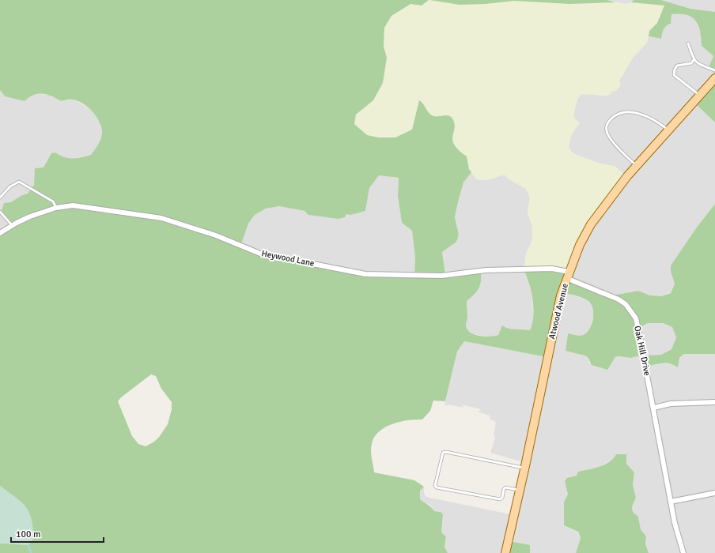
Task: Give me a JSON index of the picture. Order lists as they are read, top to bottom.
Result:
{
  "streets": {
    "main road": ["Atwood Avenue"],
    "street": ["Heywood Lane", "Oak Hill Drive"]
  },
  "crossings": [
    ["Heywood Lane", "Atwood Avenue"],
    ["Heywood Lane", "Oak Hill Drive"],
    ["Atwood Avenue", "Oak Hill Drive"]
  ],
  "scale_bar": "100 m"
}
